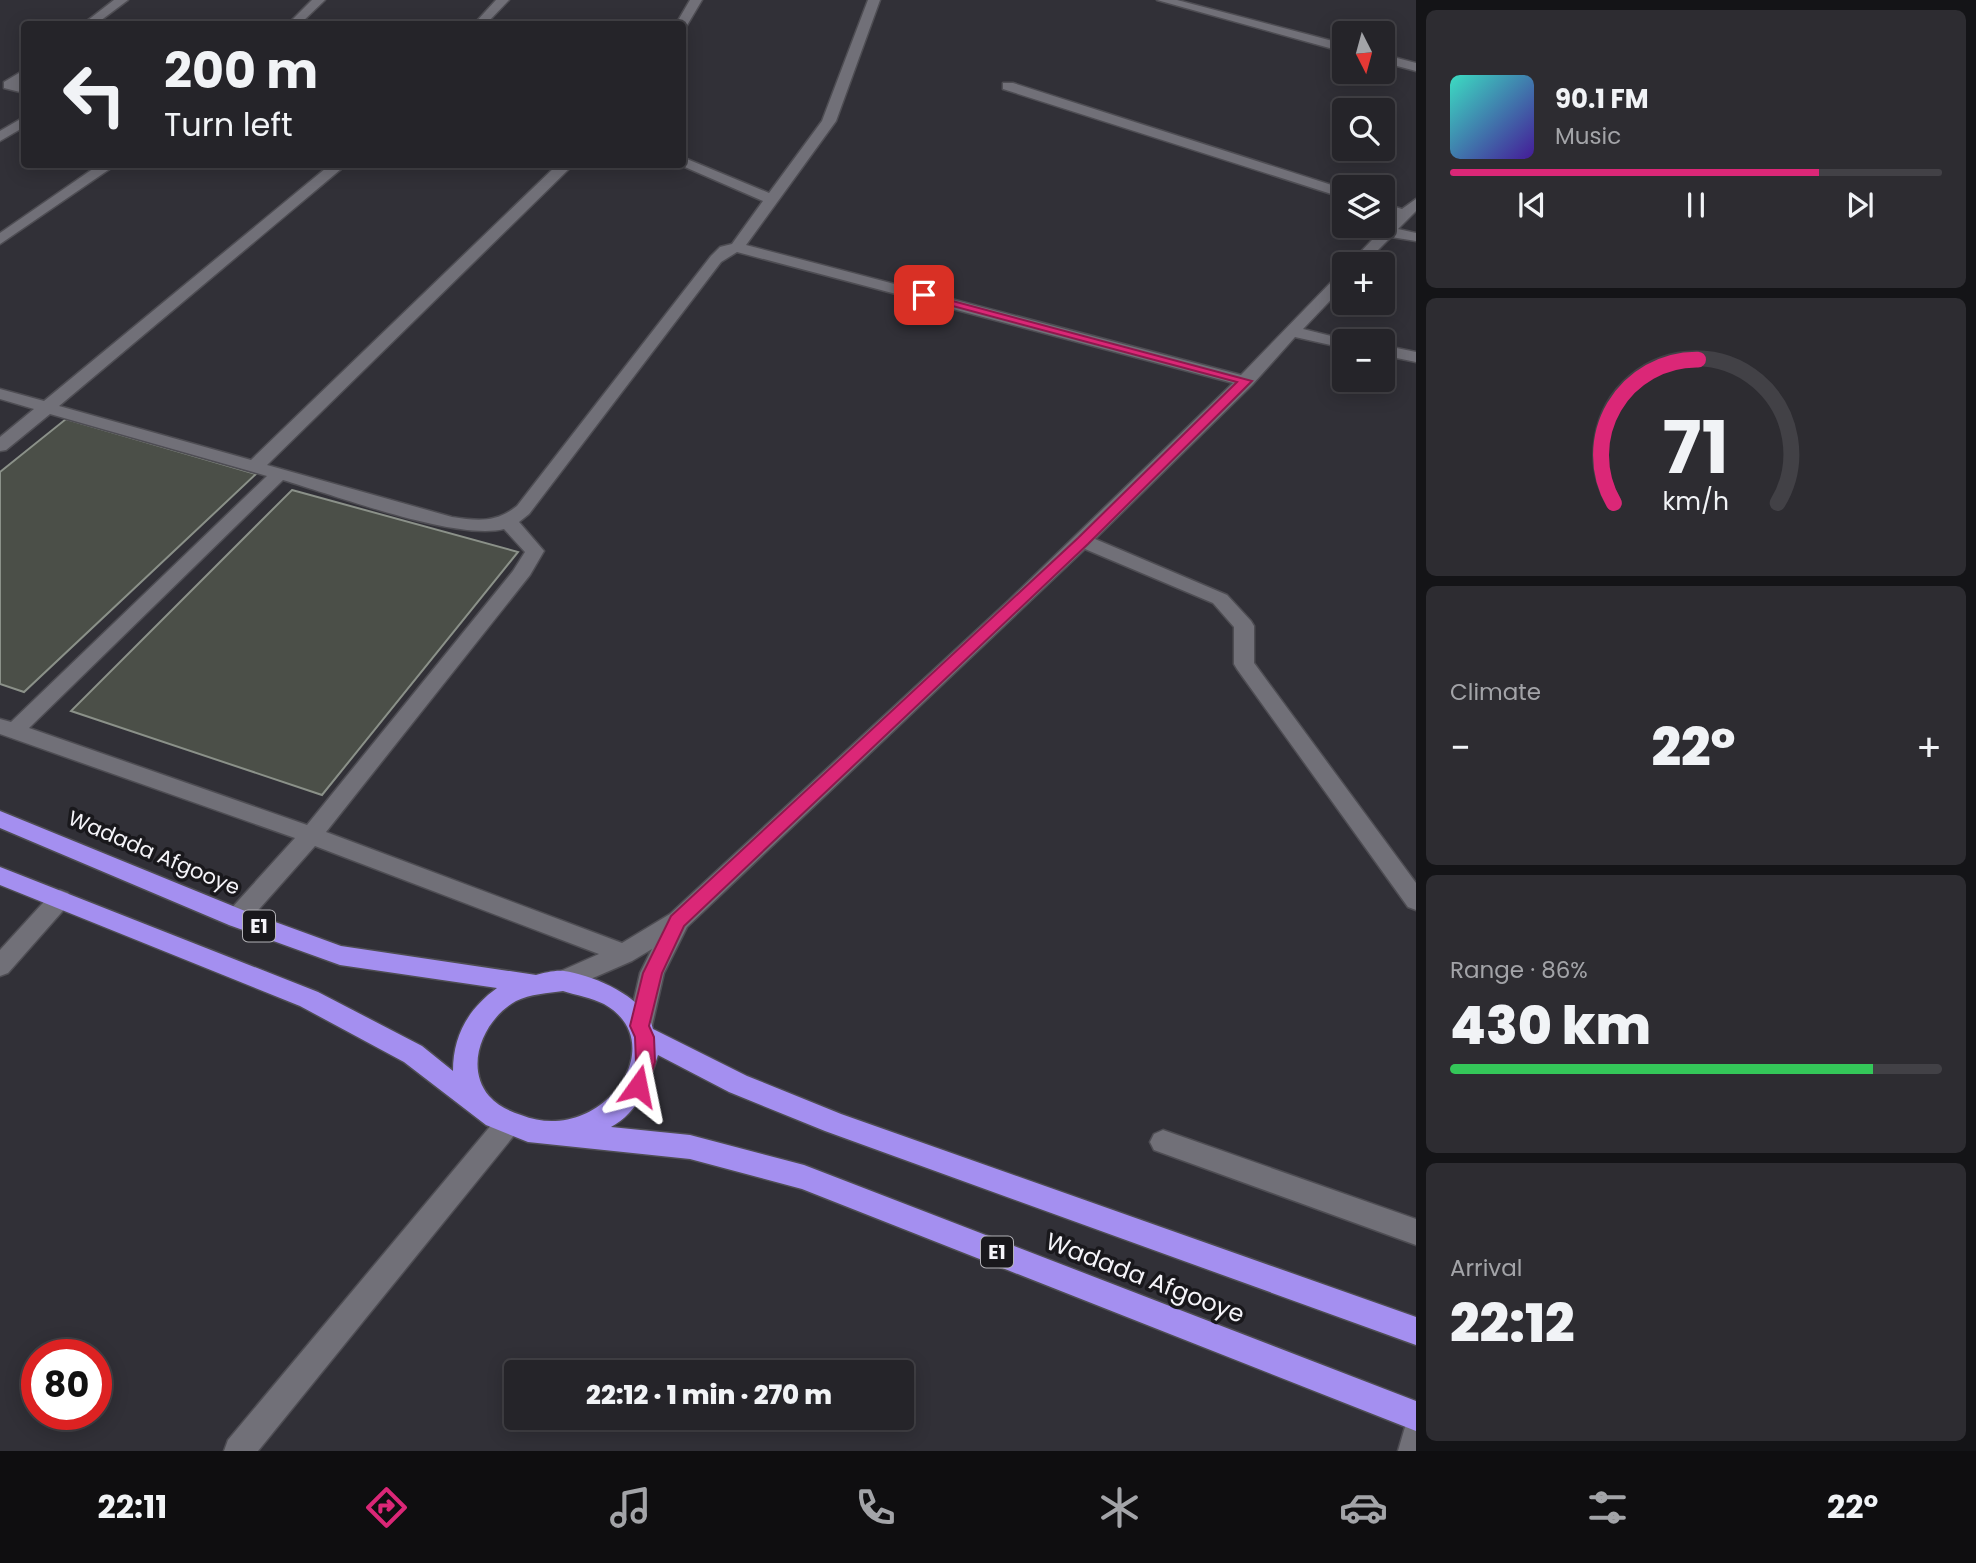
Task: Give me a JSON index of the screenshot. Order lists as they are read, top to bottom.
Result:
{
  "streets": {
    "highway": ["Wadada Afgooye", "E1"]
  },
  "crossings": [
    ["Wadada Afgooye", "E1"]
  ],
  "north": "bottom",
  "page": {
    "map_buttons": ["+", "−"],
    "turn": ["200 m", "Turn left"],
    "song": ["90.1 FM", "Music"],
    "tile": [
      "Climate",
      ["Range · 86%", "430 km"],
      ["Arrival", "22:12"]
    ],
    "heat": ["−", "22°", "+"],
    "limit": "80",
    "trip": "22:12 · 1 min · 270 m",
    "tabs": ["22:11", "22°"],
    "gauge": ["71", "km/h"]
  }
}
